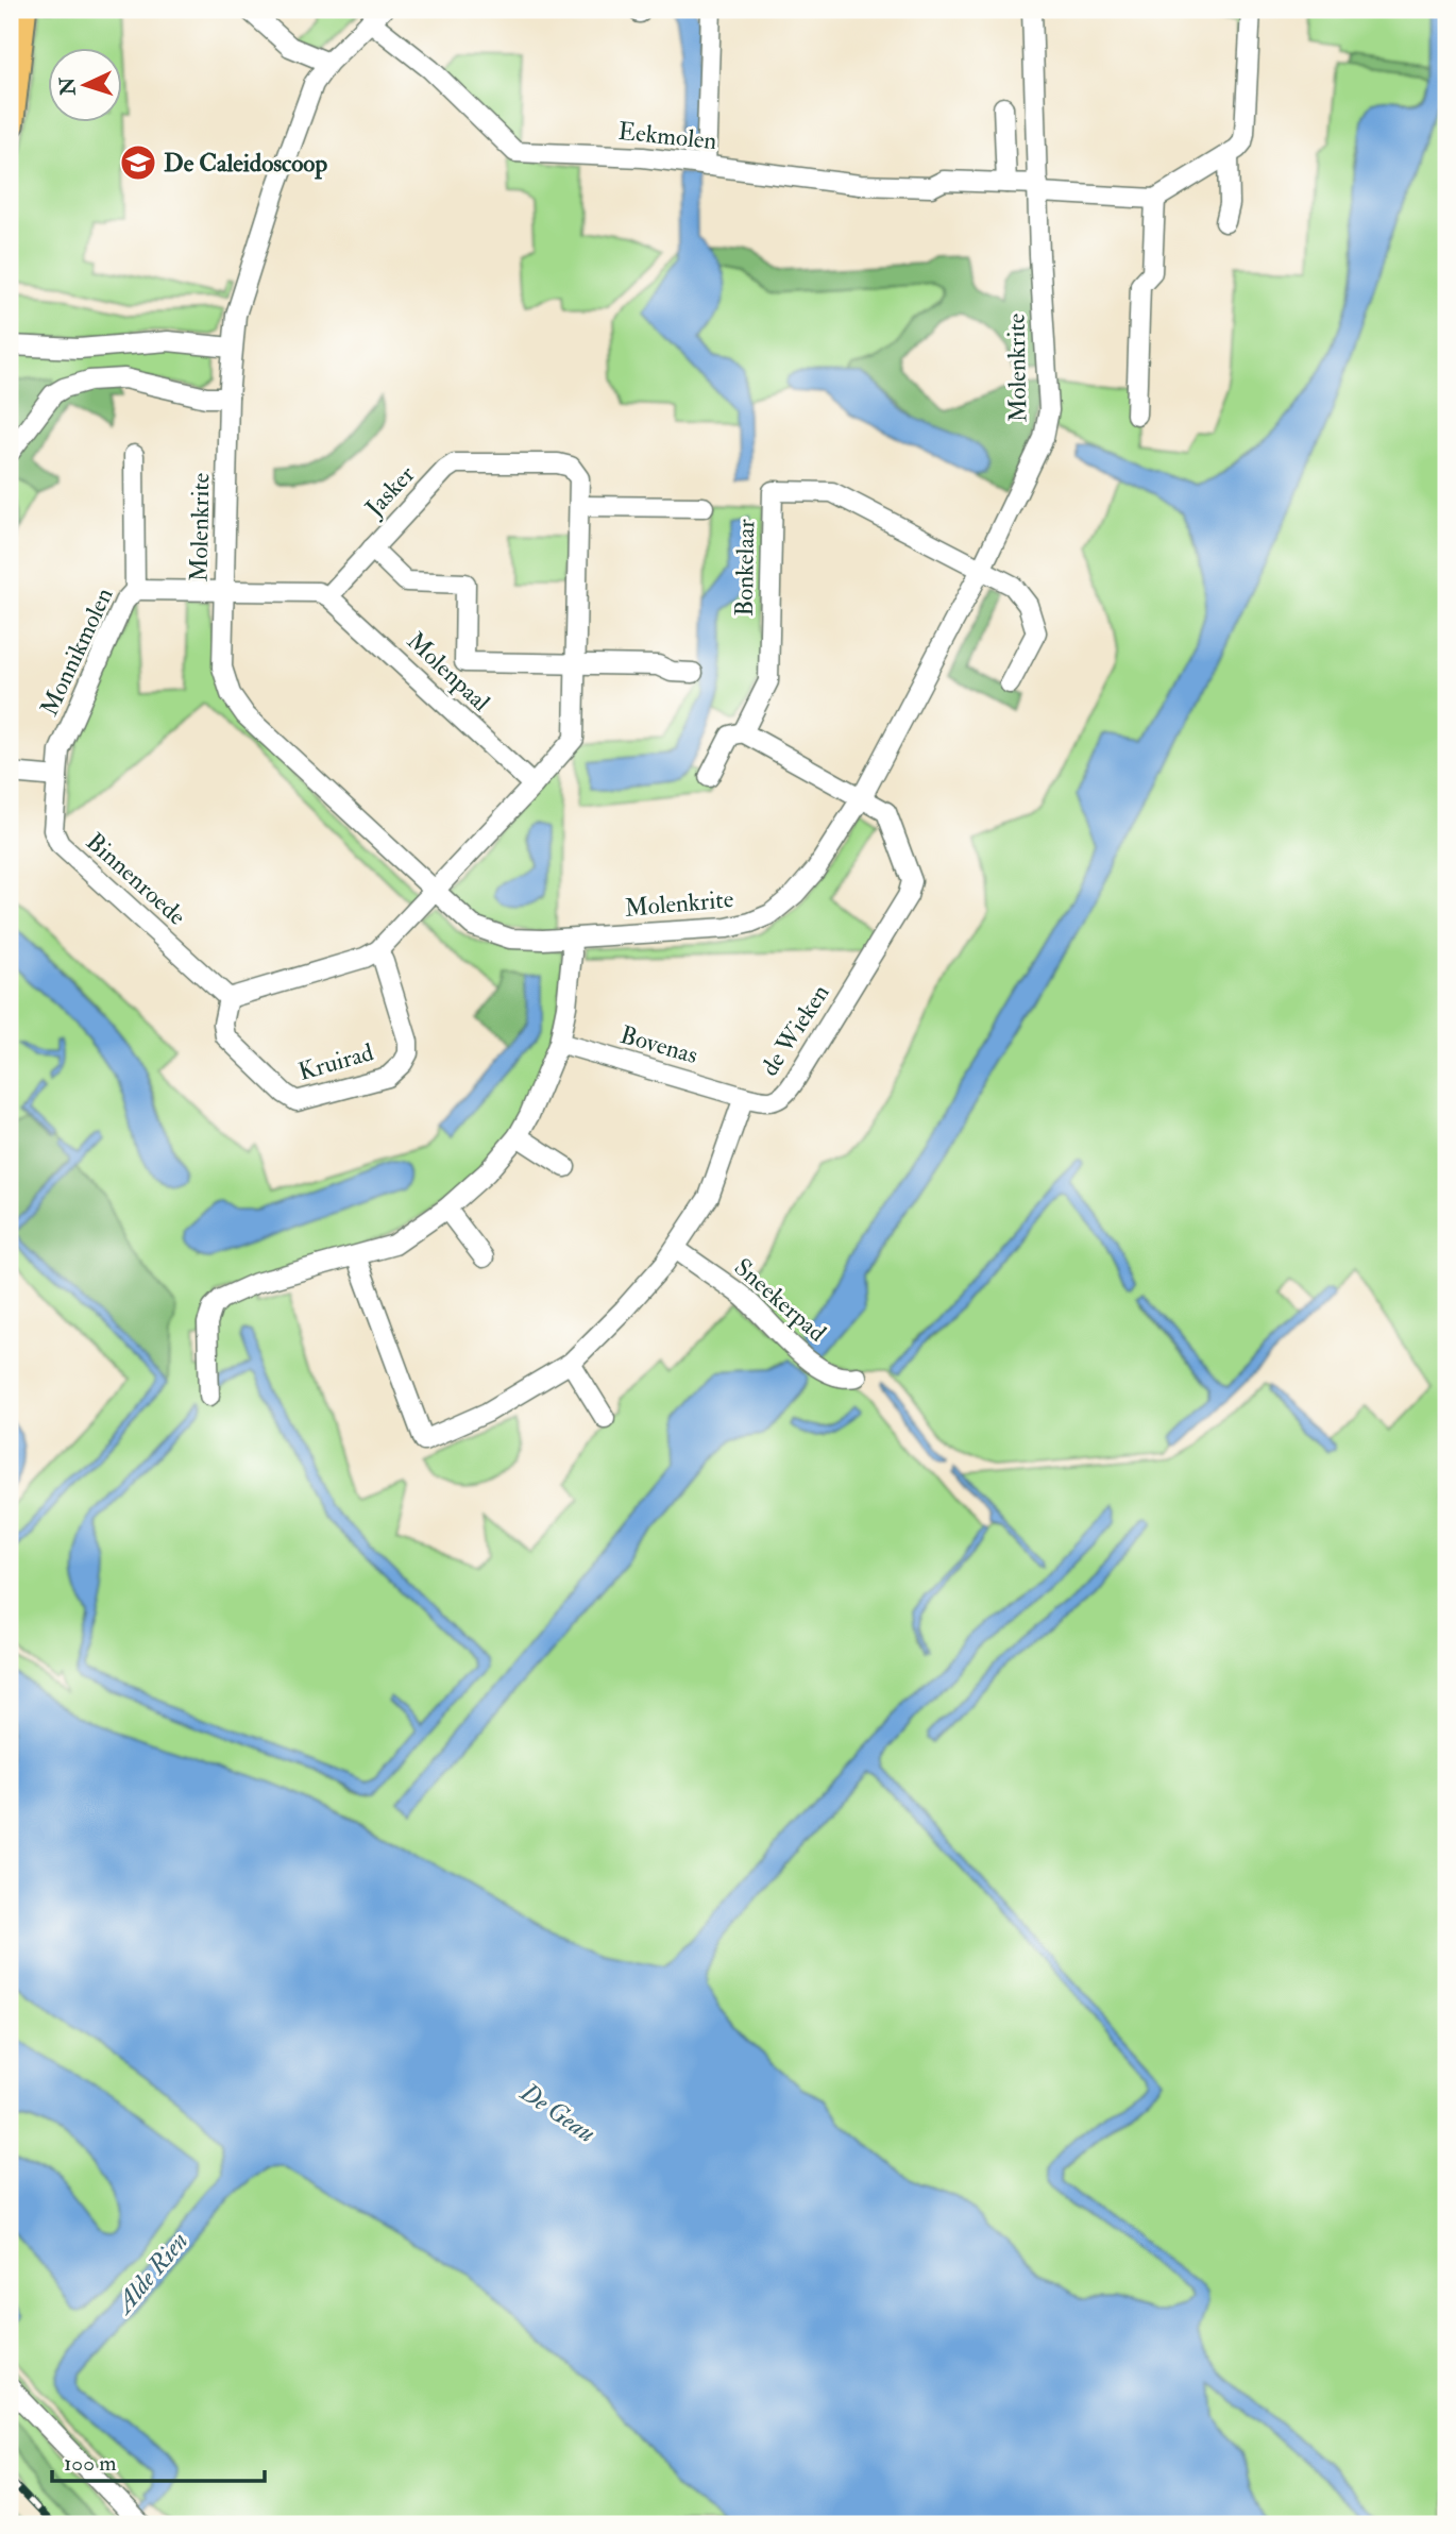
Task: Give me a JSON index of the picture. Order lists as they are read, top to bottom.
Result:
{
  "streets": {
    "street": [
      "Eekmolen",
      "Molenkrite",
      "Jasker",
      "Bonkelaar",
      "Monnikmolen",
      "Molenpaal",
      "Binnenroede",
      "de Wieken",
      "Bovenas",
      "Kruirad",
      "Sneekerpad"
    ]
  },
  "crossings": [
    ["Eekmolen", "Molenkrite"],
    ["Molenkrite", "Jasker"],
    ["Molenkrite", "Bonkelaar"],
    ["Molenkrite", "Monnikmolen"],
    ["Molenkrite", "de Wieken"],
    ["Jasker", "Molenpaal"],
    ["Monnikmolen", "Binnenroede"],
    ["Binnenroede", "Kruirad"],
    ["de Wieken", "Bovenas"],
    ["de Wieken", "Sneekerpad"]
  ],
  "water": ["De Geau", "Alde Rien"],
  "places": {
    "school or university": ["De Caleidoscoop"]
  },
  "scale_bar": "100 m",
  "north": "left"
}
